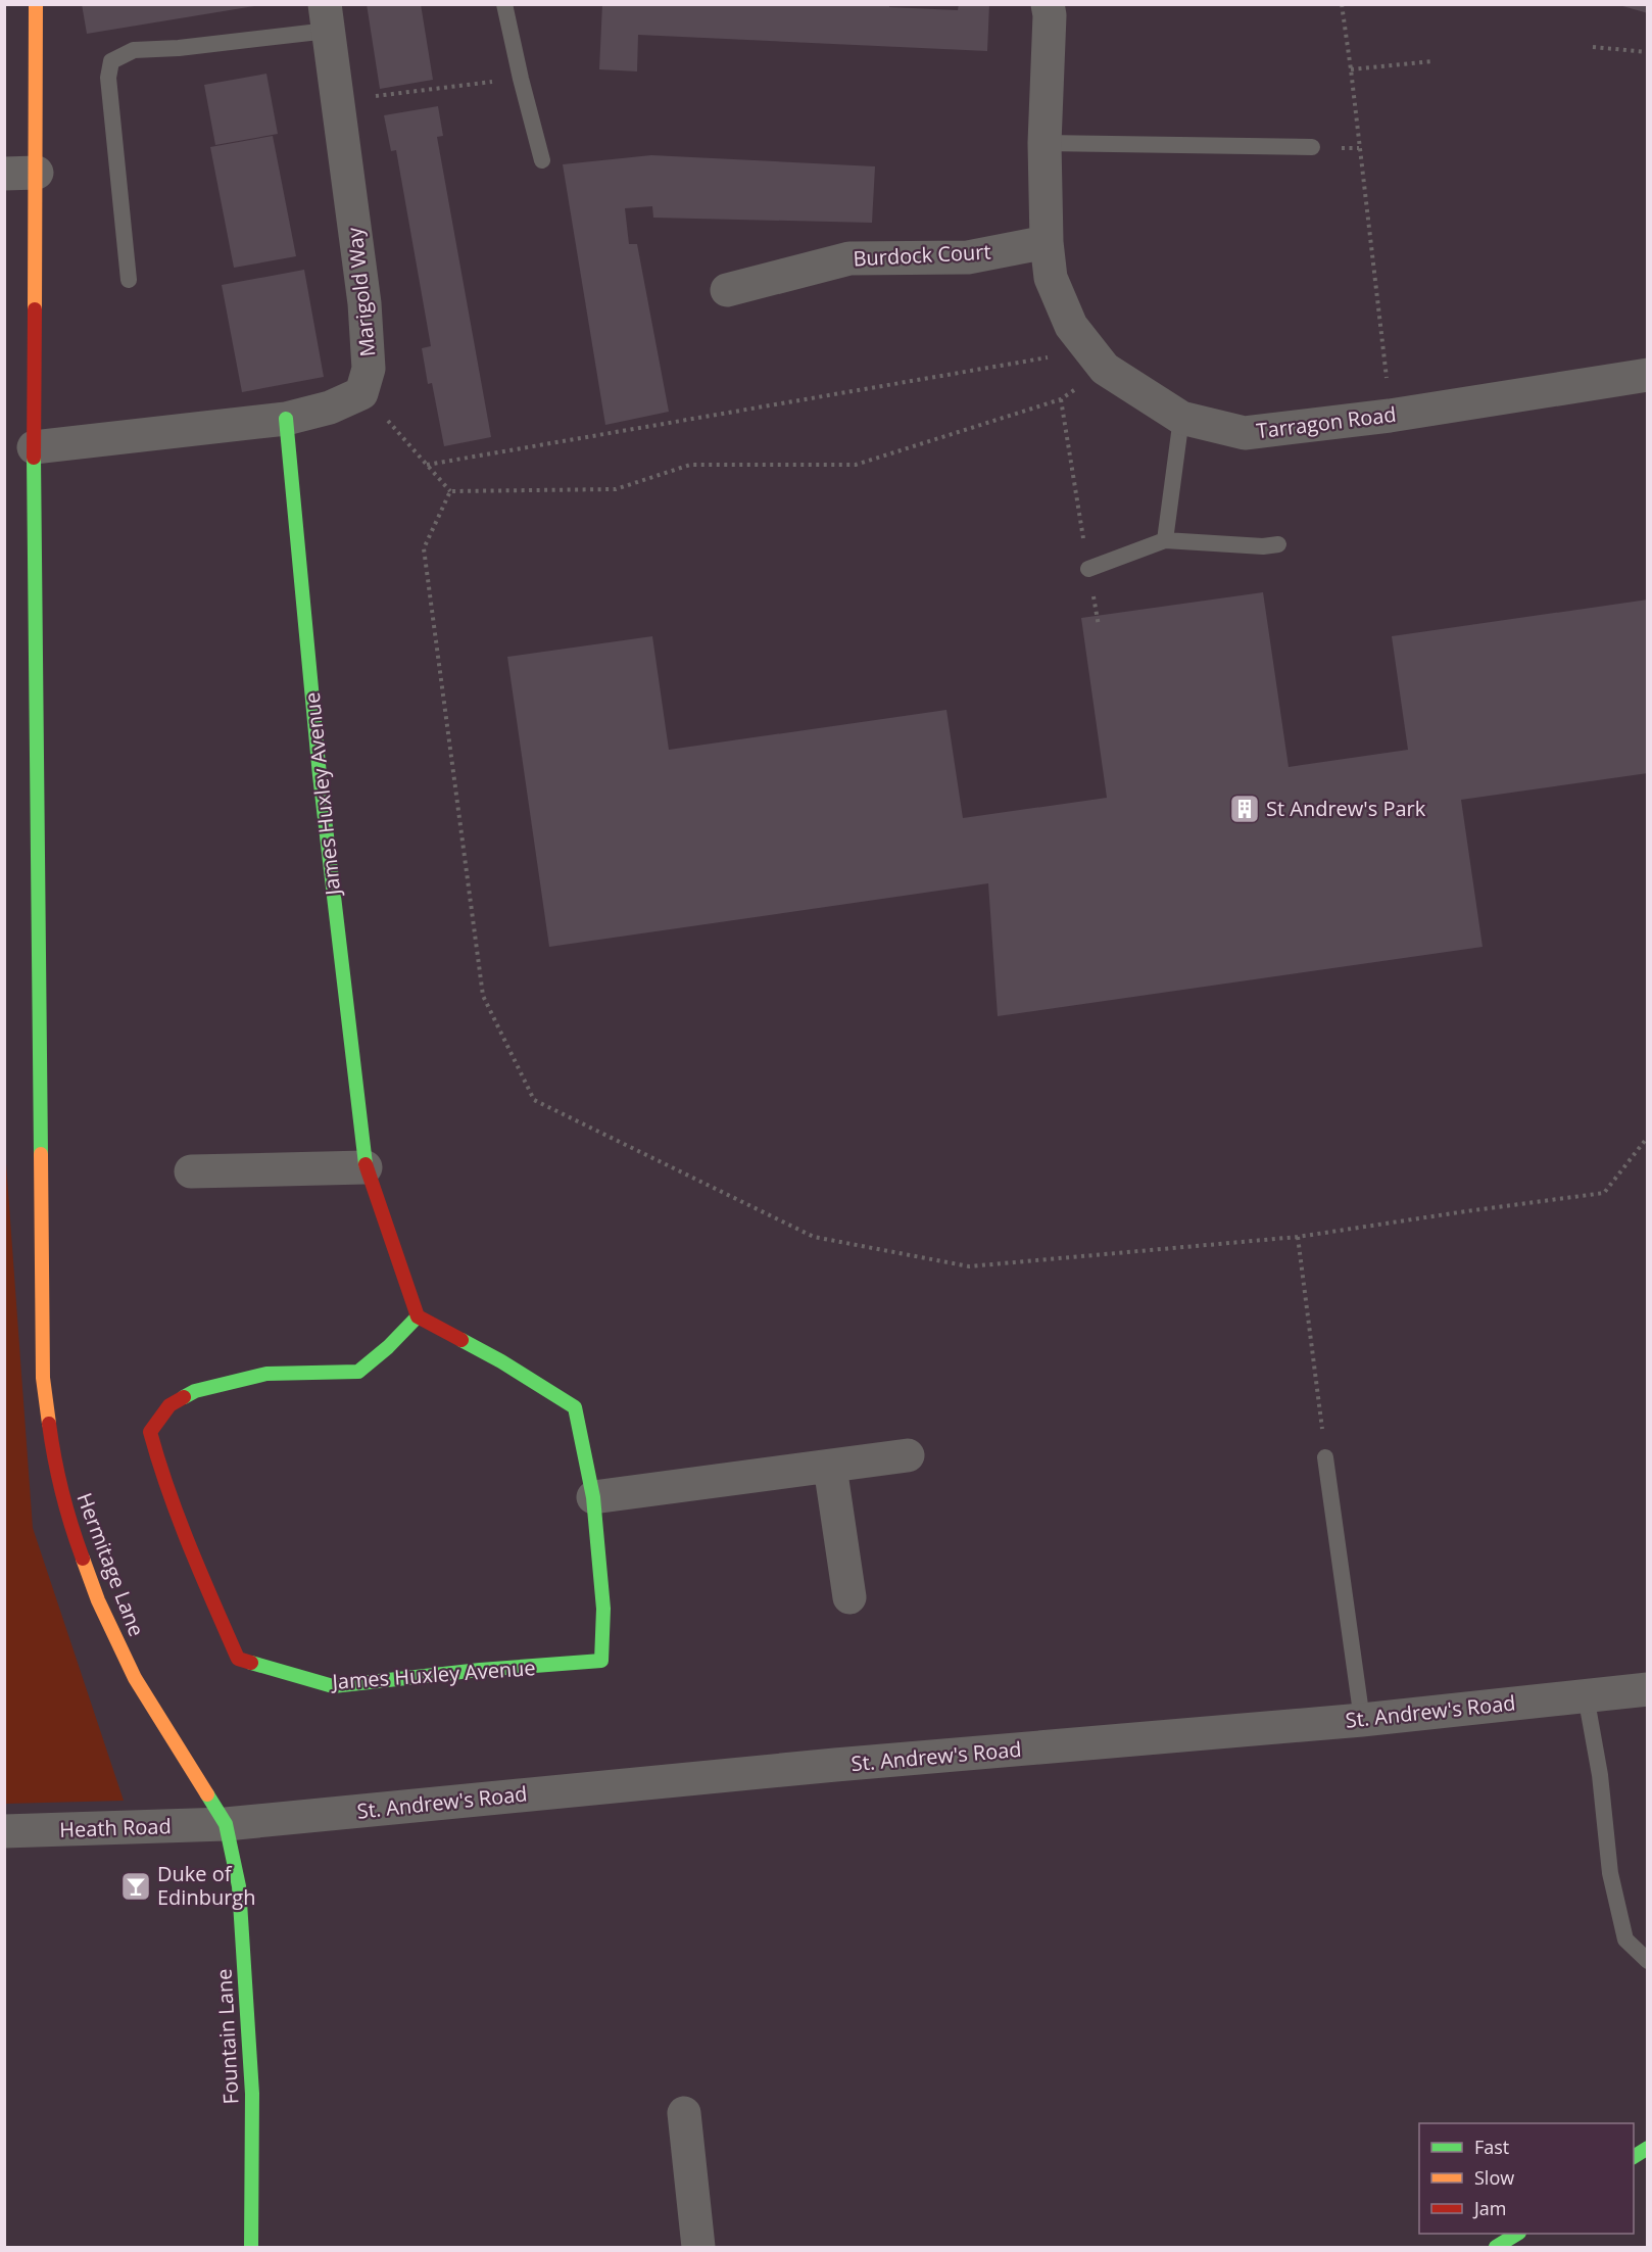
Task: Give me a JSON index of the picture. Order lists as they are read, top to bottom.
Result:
{
  "streets": {
    "main road": ["James Huxley Avenue", "Hermitage Lane", "Fountain Lane"],
    "street": [
      "Burdock Court",
      "Marigold Way",
      "Tarragon Road",
      "St. Andrew's Road",
      "Heath Road"
    ]
  },
  "crossings": [
    ["Burdock Court", "Tarragon Road"],
    ["Hermitage Lane", "St. Andrew's Road"],
    ["Hermitage Lane", "Heath Road"],
    ["Hermitage Lane", "Fountain Lane"],
    ["St. Andrew's Road", "Heath Road"],
    ["St. Andrew's Road", "Fountain Lane"],
    ["Heath Road", "Fountain Lane"]
  ],
  "places": {
    "building": ["St Andrew's Park"],
    "bar": ["Duke of Edinburgh"]
  },
  "legend": ["Fast", "Slow", "Jam"]
}
